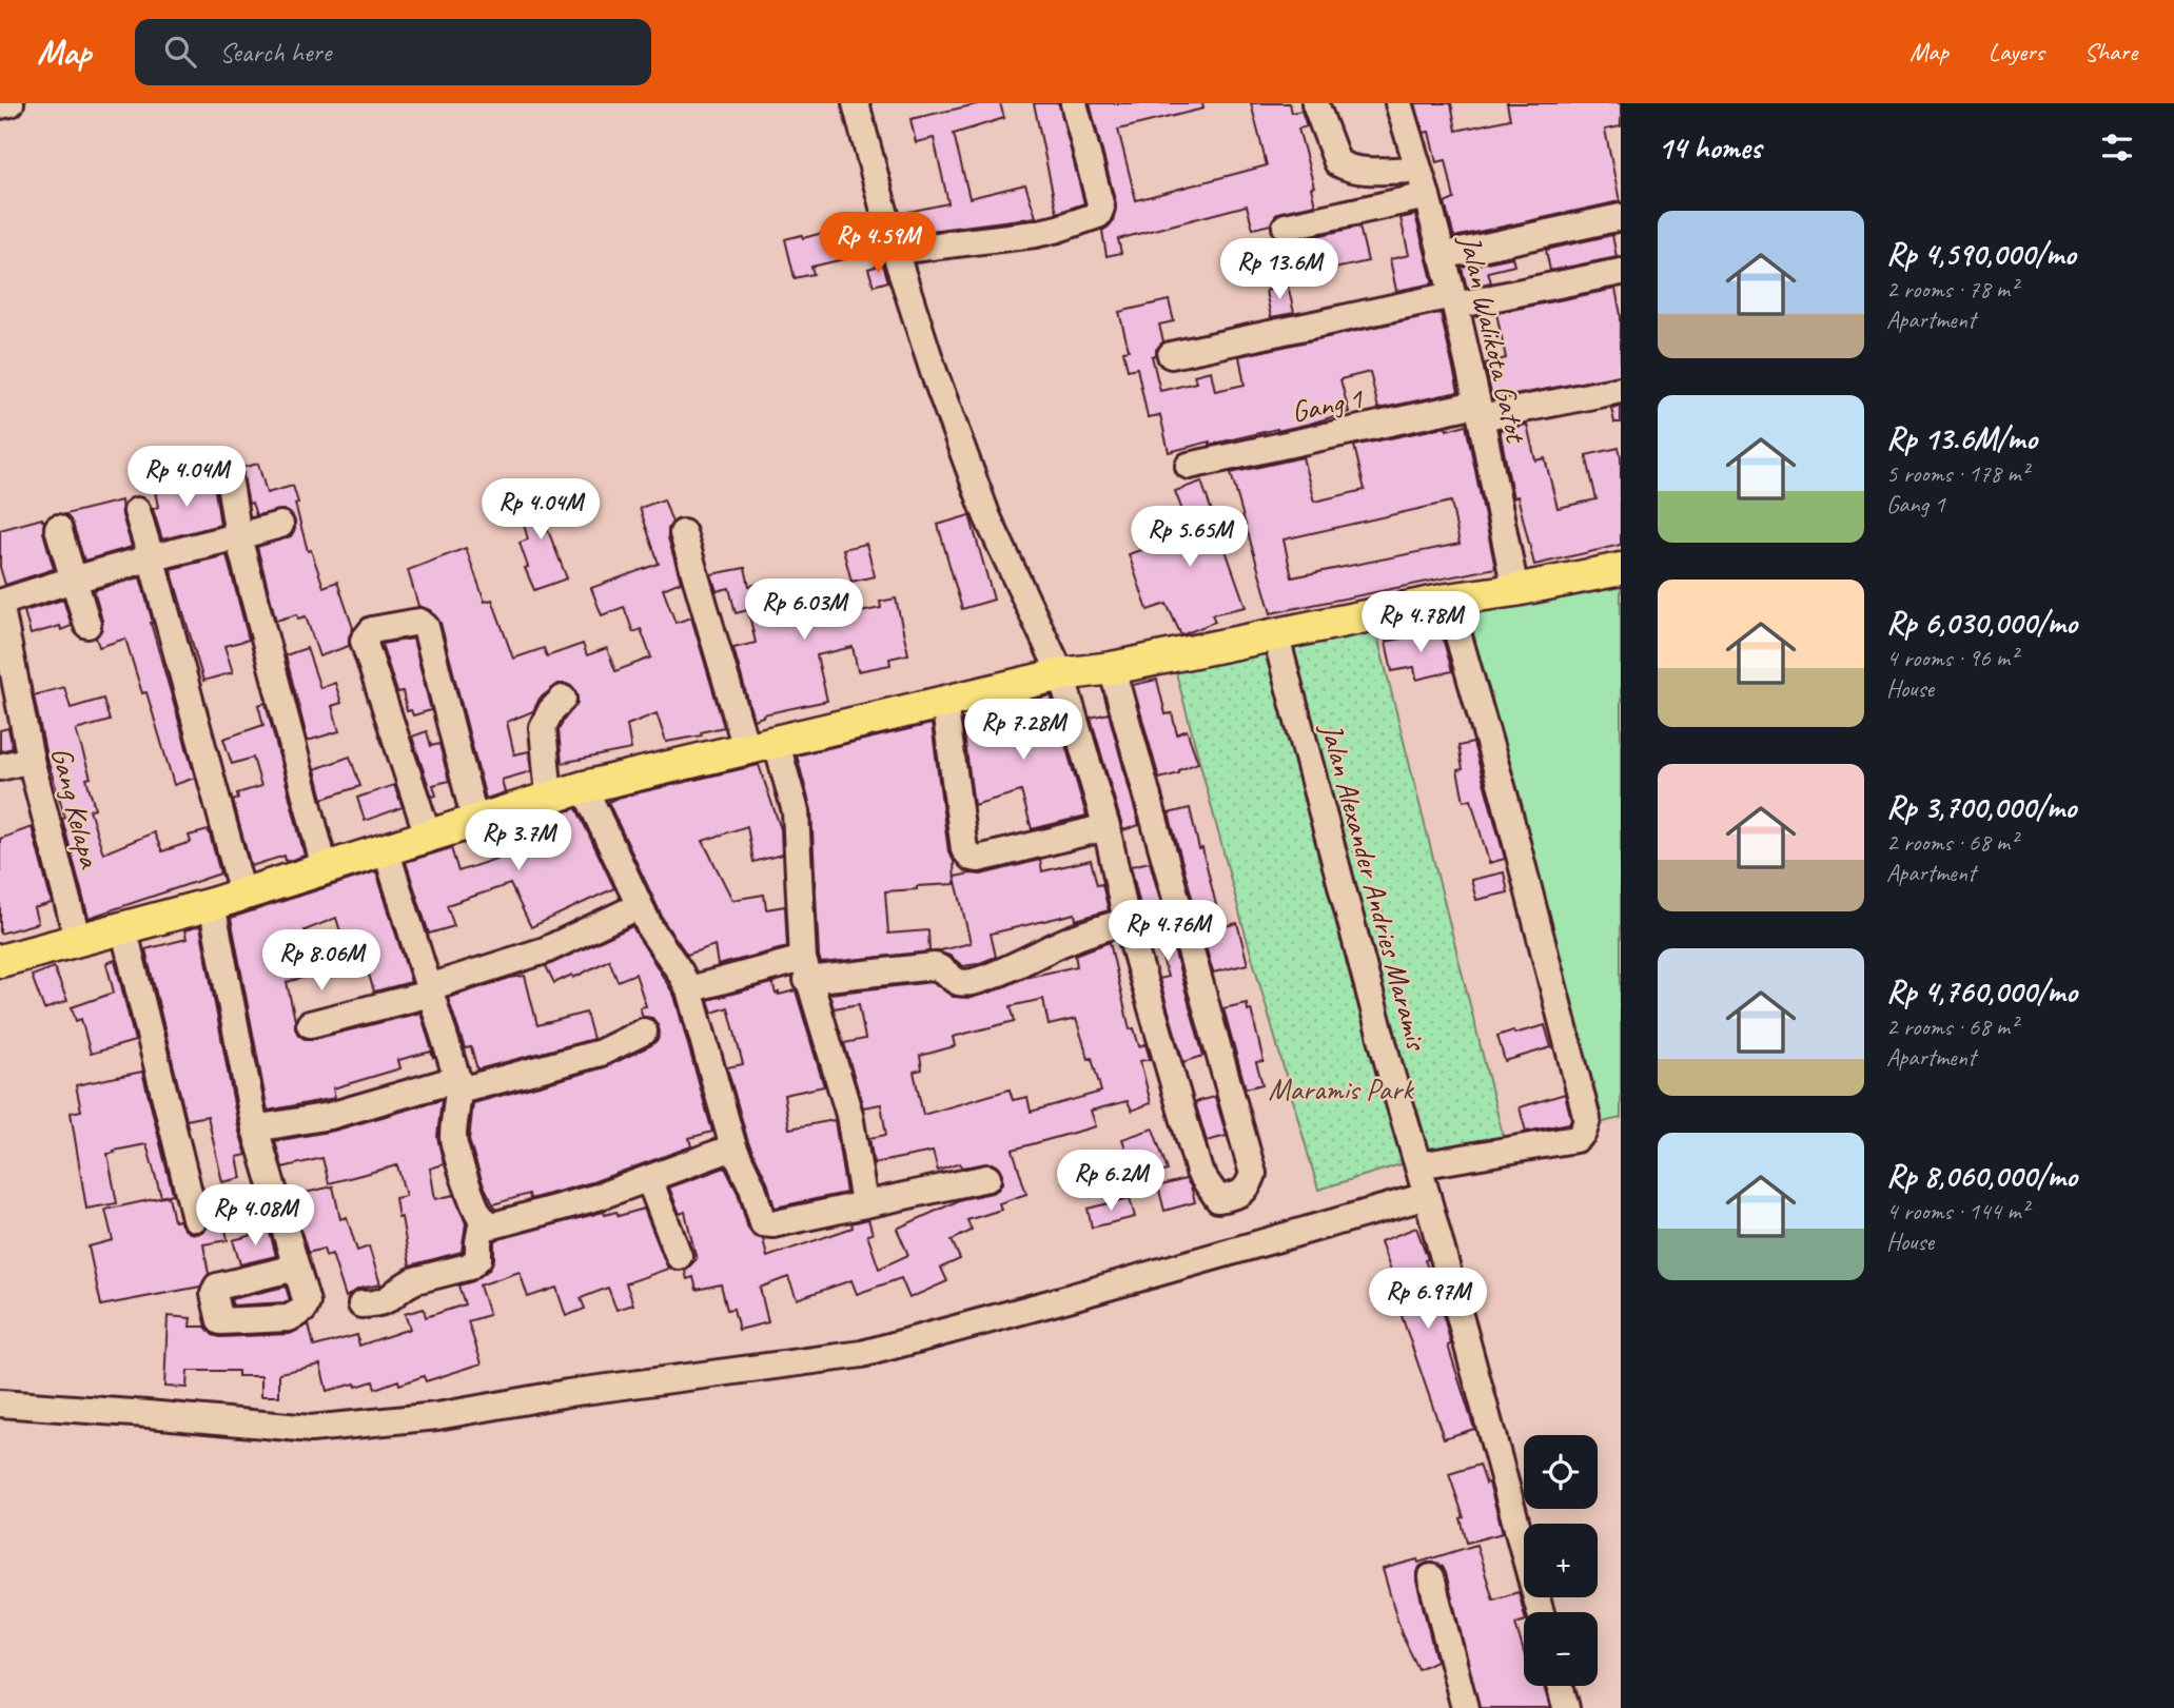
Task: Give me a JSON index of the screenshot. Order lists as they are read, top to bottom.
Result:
{
  "streets": {
    "street": [
      "Jalan Walikota Gatot",
      "Gang 1",
      "Gang Kelapa",
      "Jalan Alexander Andries Maramis"
    ]
  },
  "crossings": [
    ["Jalan Walikota Gatot", "Gang 1"]
  ],
  "parks": ["Maramis Park"],
  "page": {
    "header": "Map",
    "search": "Search here",
    "nav": ["Map", "Layers", "Share"],
    "heading": "14 homes",
    "list": [
      {
        "name": "Rp 4,590,000/mo",
        "note": "2 rooms · 78 m² · Apartment"
      },
      {
        "name": "Rp 13.6M/mo",
        "note": "5 rooms · 178 m² · Gang 1"
      },
      {
        "name": "Rp 6,030,000/mo",
        "note": "4 rooms · 96 m² · House"
      },
      {
        "name": "Rp 3,700,000/mo",
        "note": "2 rooms · 68 m² · Apartment"
      },
      {
        "name": "Rp 4,760,000/mo",
        "note": "2 rooms · 68 m² · Apartment"
      },
      {
        "name": "Rp 8,060,000/mo",
        "note": "4 rooms · 144 m² · House"
      }
    ],
    "price": [
      "Rp 4.59M",
      "Rp 13.6M",
      "Rp 4.04M",
      "Rp 4.04M",
      "Rp 5.65M",
      "Rp 6.03M",
      "Rp 4.78M",
      "Rp 7.28M",
      "Rp 3.7M",
      "Rp 4.76M",
      "Rp 8.06M",
      "Rp 6.2M",
      "Rp 4.08M",
      "Rp 6.97M"
    ],
    "map_buttons": ["+", "−"]
  }
}
